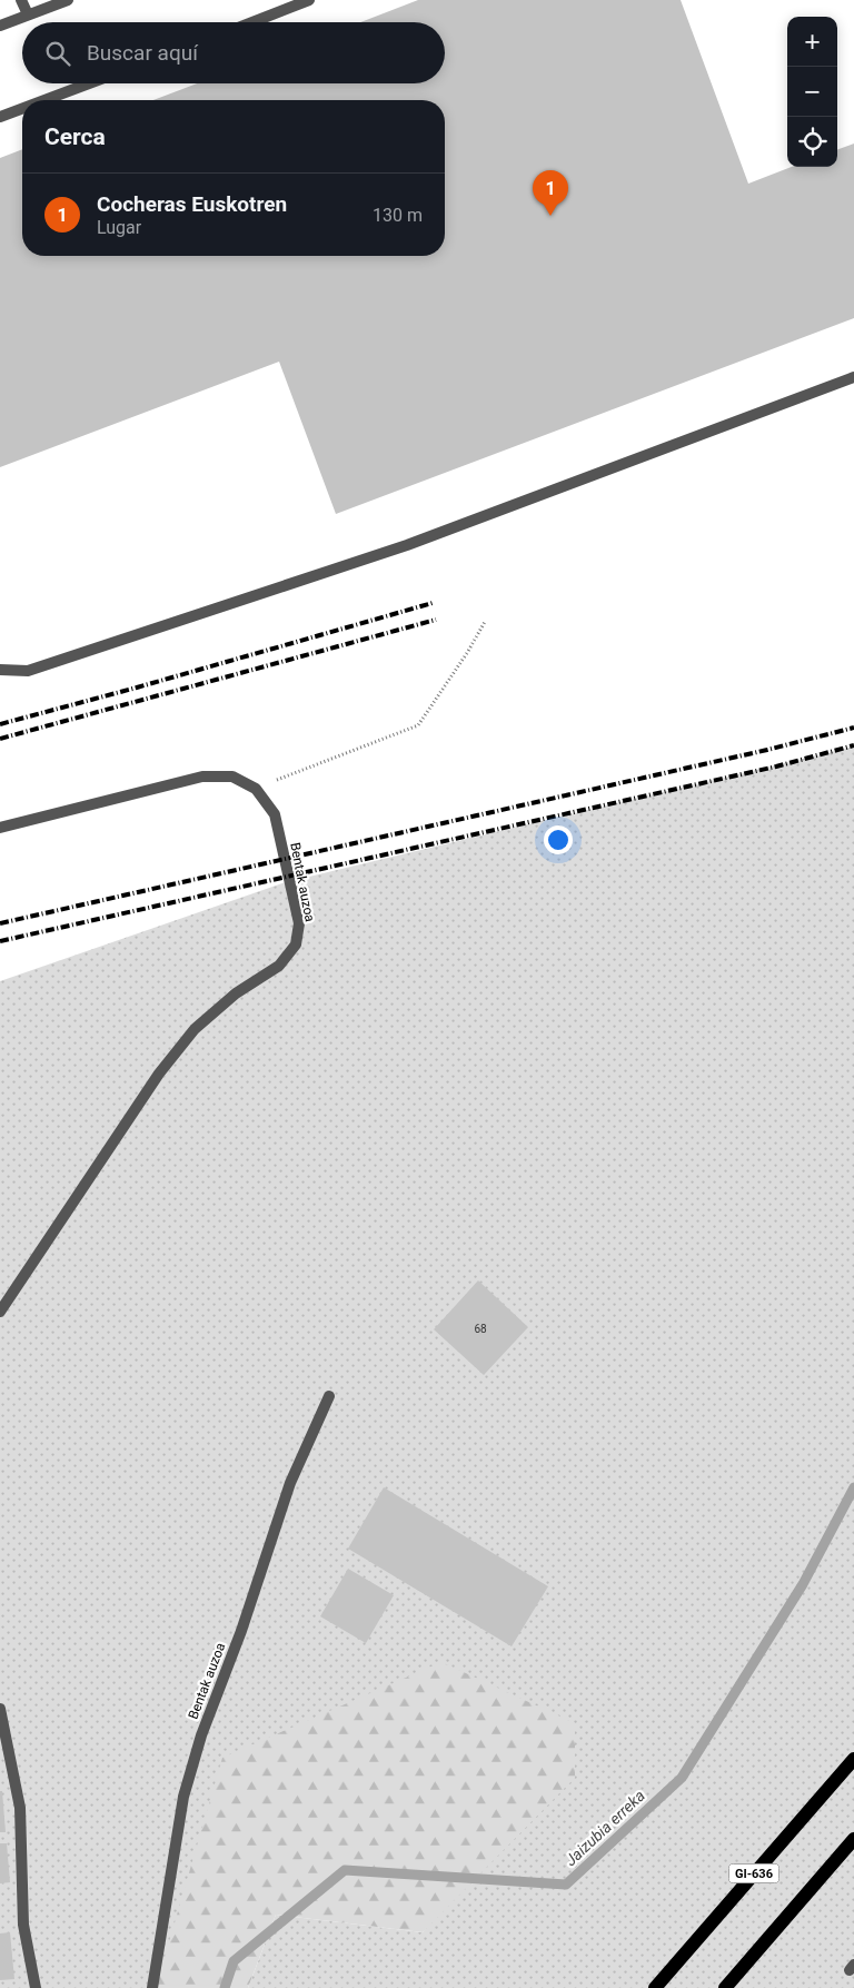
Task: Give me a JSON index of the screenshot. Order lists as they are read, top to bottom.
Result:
{
  "streets": {
    "main road": ["GI-636"],
    "street": ["Bentak auzoa"]
  },
  "water": ["Jaizubia erreka"],
  "house_numbers": ["68"],
  "page": {
    "map_buttons": ["+", "−"],
    "search": "Buscar aquí",
    "heading": "Cerca",
    "pins": "1",
    "list": [
      {
        "mark": "1",
        "name": "Cocheras Euskotren",
        "note": "Lugar",
        "value": "130 m"
      }
    ]
  }
}
